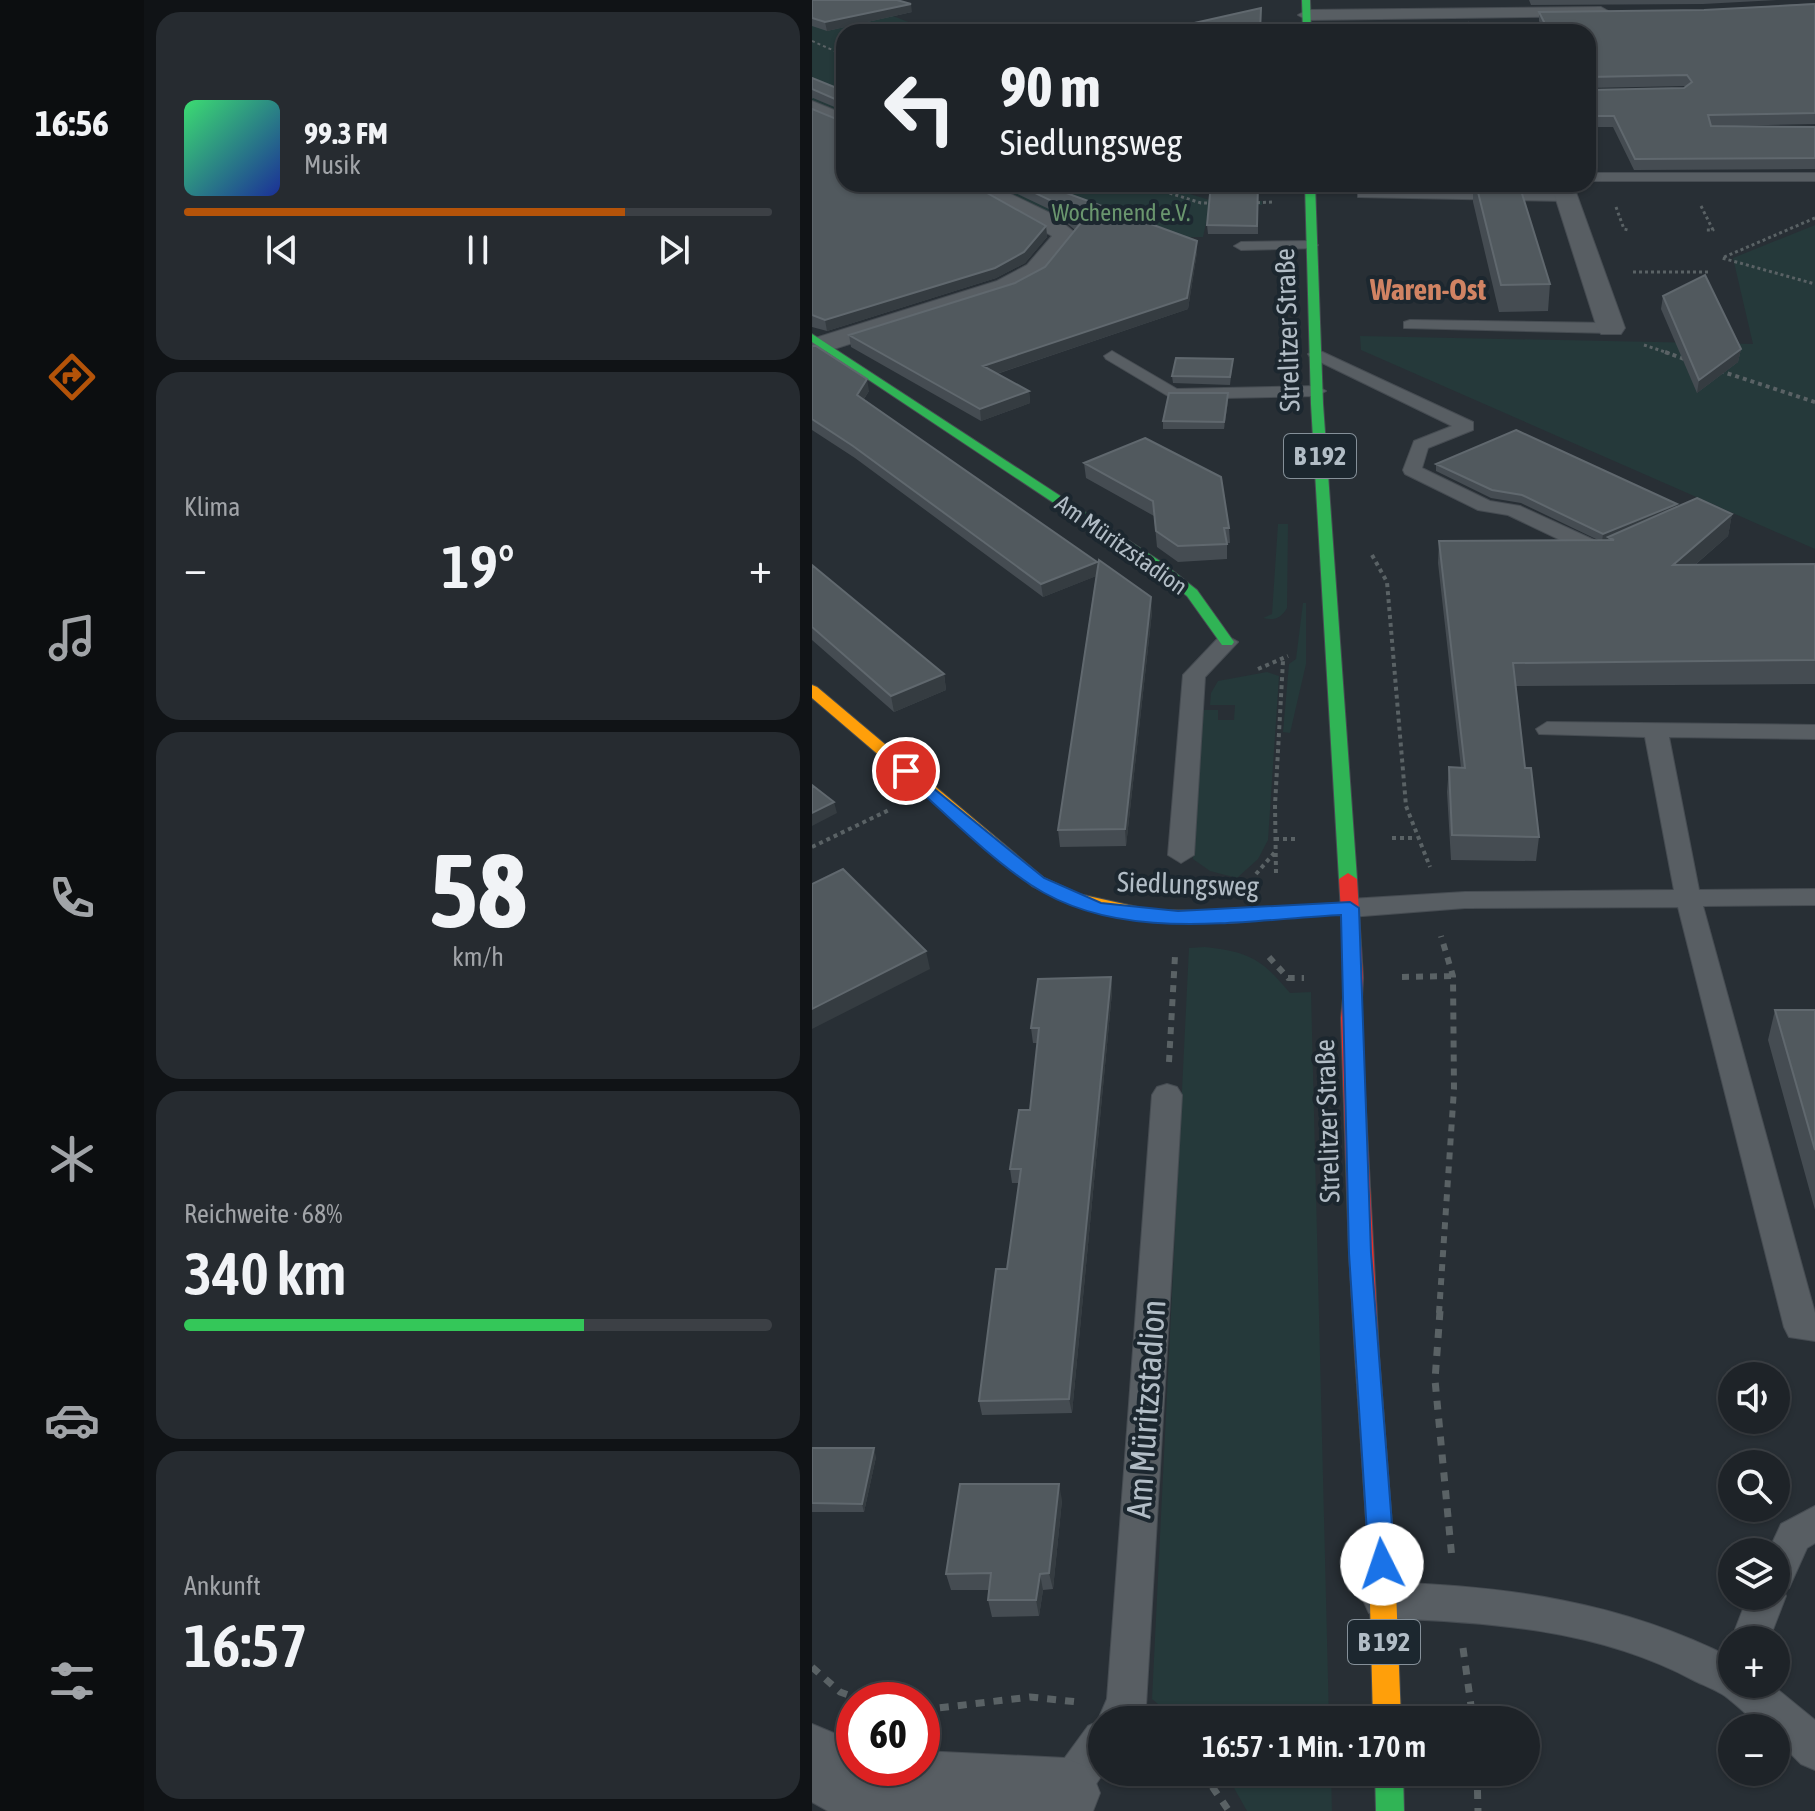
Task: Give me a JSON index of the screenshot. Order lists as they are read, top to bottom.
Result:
{
  "streets": {
    "main road": [
      "Strelitzer Straße",
      "B 192",
      "Am Müritzstadion",
      "Siedlungsweg"
    ]
  },
  "crossings": [
    ["Strelitzer Straße", "Siedlungsweg"]
  ],
  "districts": ["Waren-Ost"],
  "parks": ["Wochenend e.V."],
  "page": {
    "tabs": "16:56",
    "turn": ["90 m", "Siedlungsweg"],
    "song": ["99.3 FM", "Musik"],
    "tile": [
      "Klima",
      ["58", "km/h"],
      ["Reichweite · 68%", "340 km"],
      ["Ankunft", "16:57"]
    ],
    "heat": ["−", "19°", "+"],
    "map_buttons": ["+", "−"],
    "limit": "60",
    "trip": "16:57 · 1 Min. · 170 m"
  }
}
